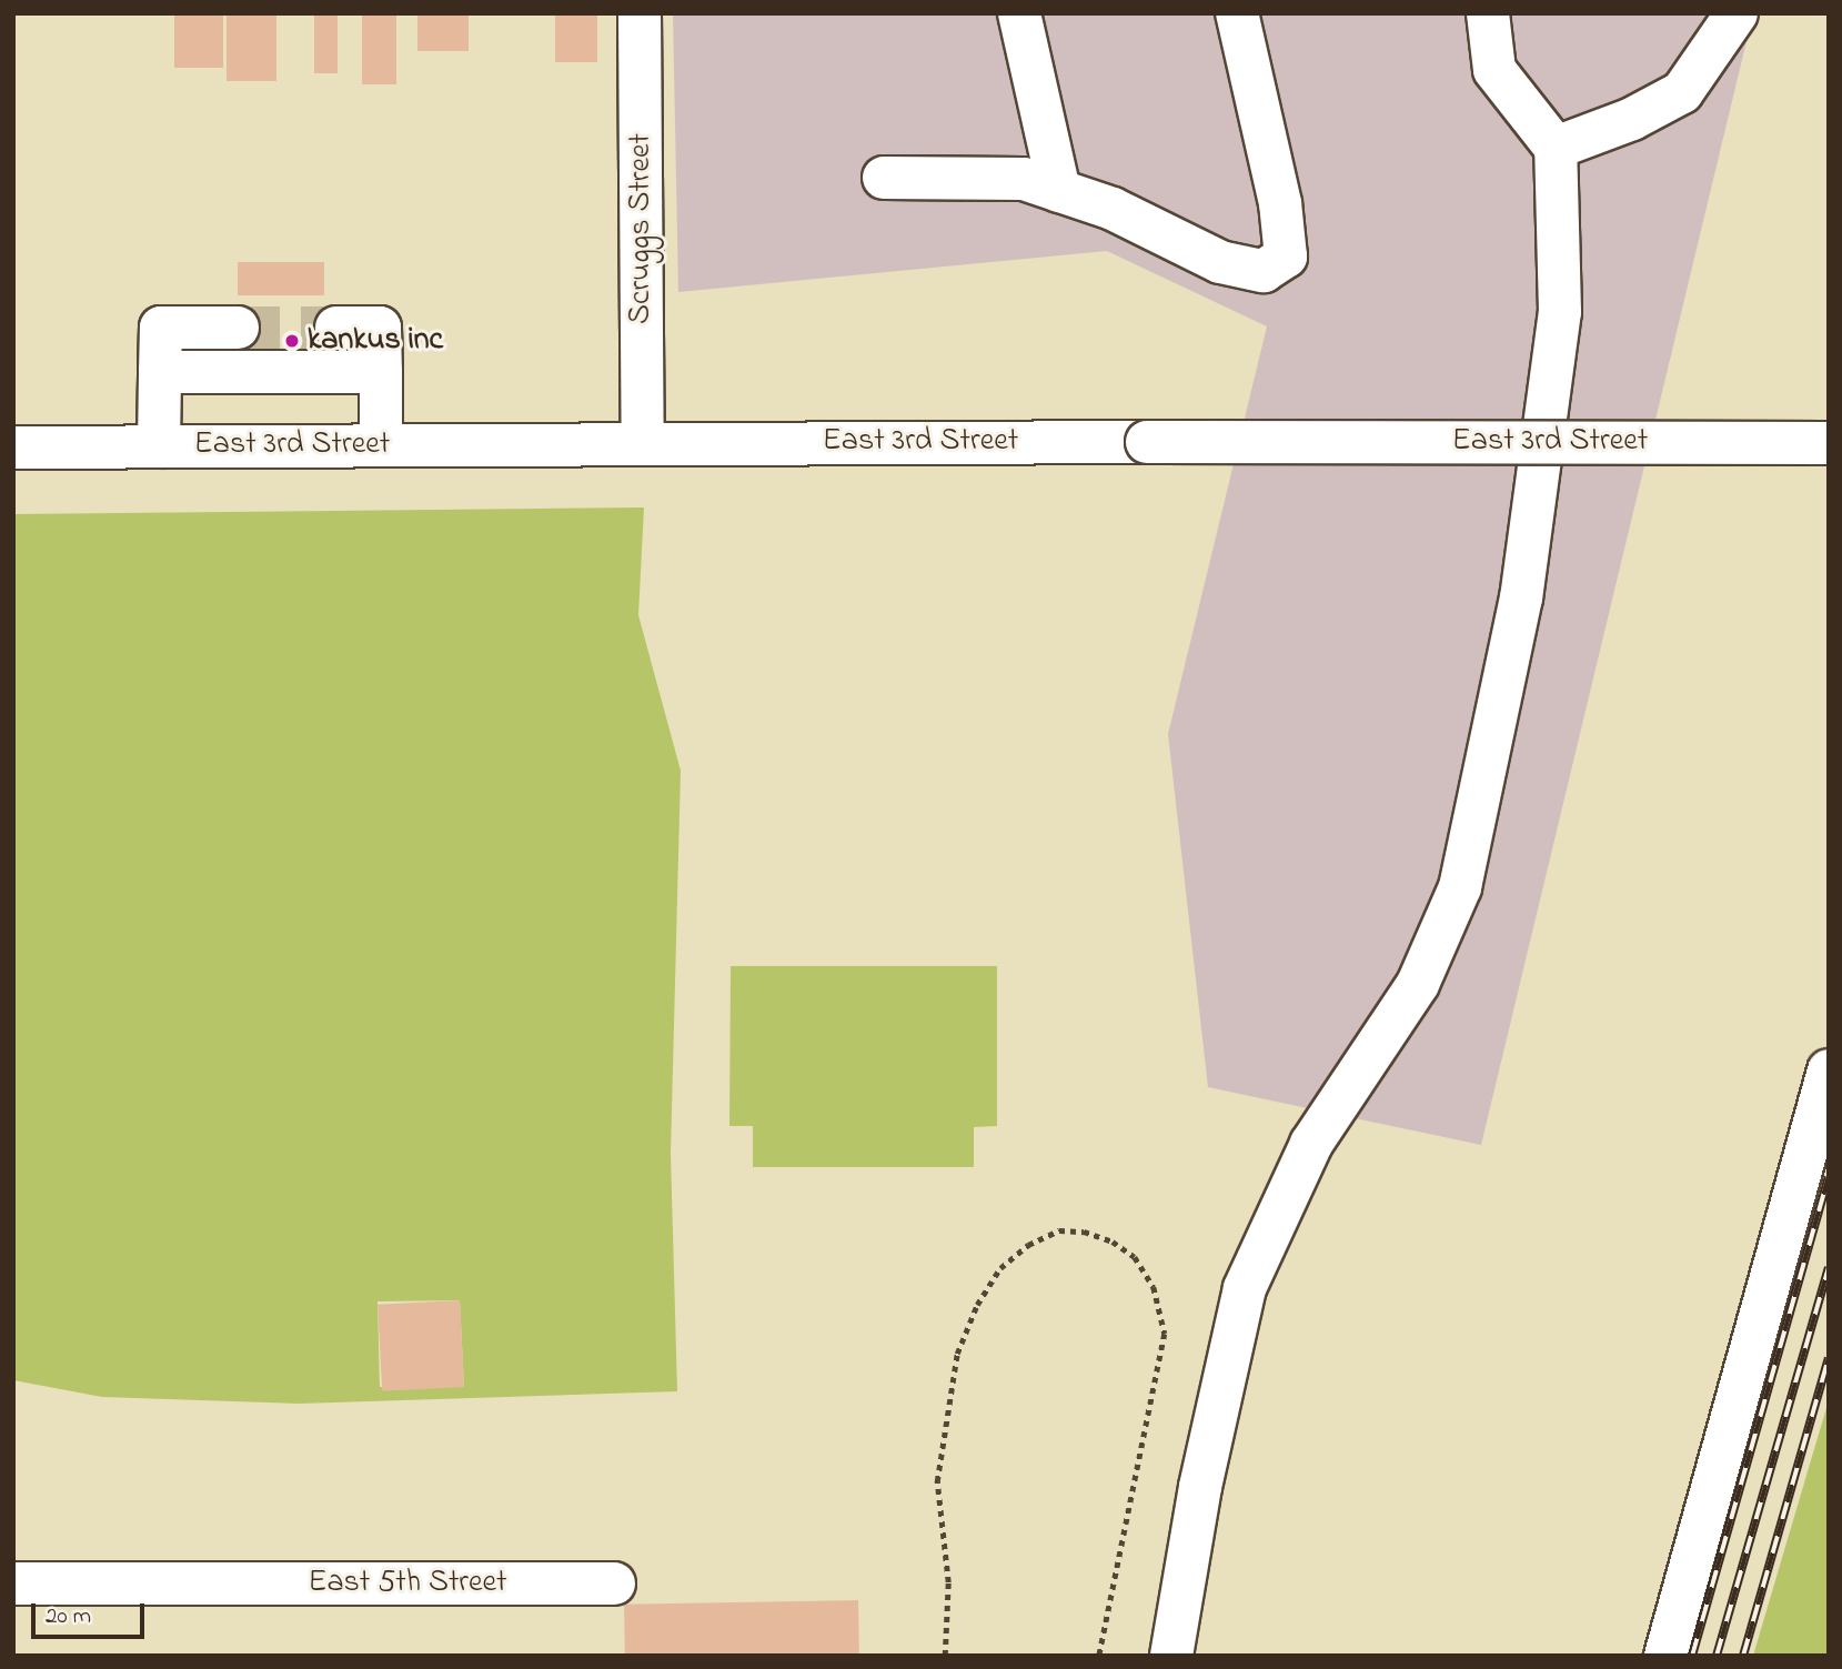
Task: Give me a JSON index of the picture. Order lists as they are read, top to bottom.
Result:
{
  "streets": {
    "main road": ["Scruggs Street", "East 3rd Street", "East 5th Street"]
  },
  "crossings": [
    ["Scruggs Street", "East 3rd Street"]
  ],
  "places": ["kankus inc"],
  "scale_bar": "20 m"
}
